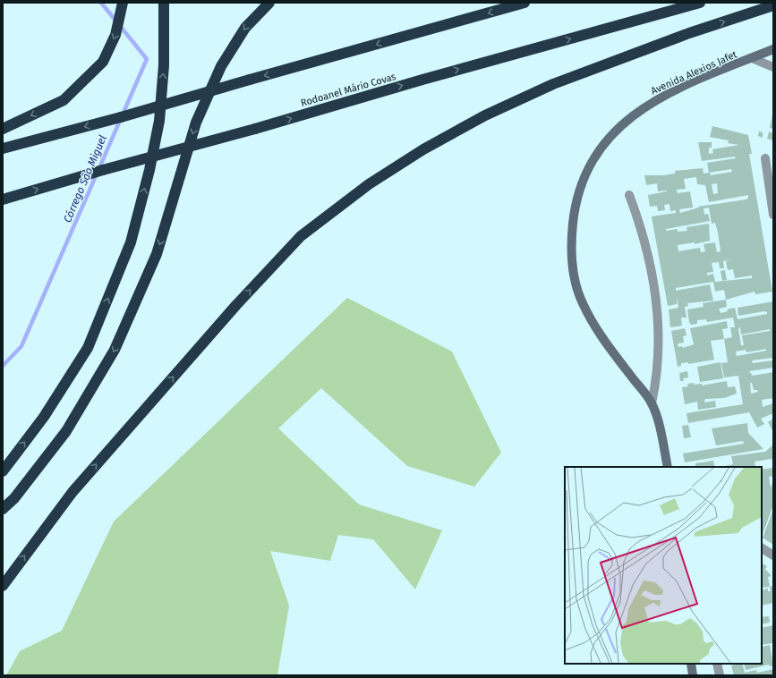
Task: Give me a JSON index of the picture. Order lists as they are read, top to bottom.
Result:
{
  "streets": {
    "highway": ["Rodoanel Mário Covas"],
    "main road": ["Avenida Alexios Jafet"]
  },
  "water": ["Córrego São Miguel"]
}
